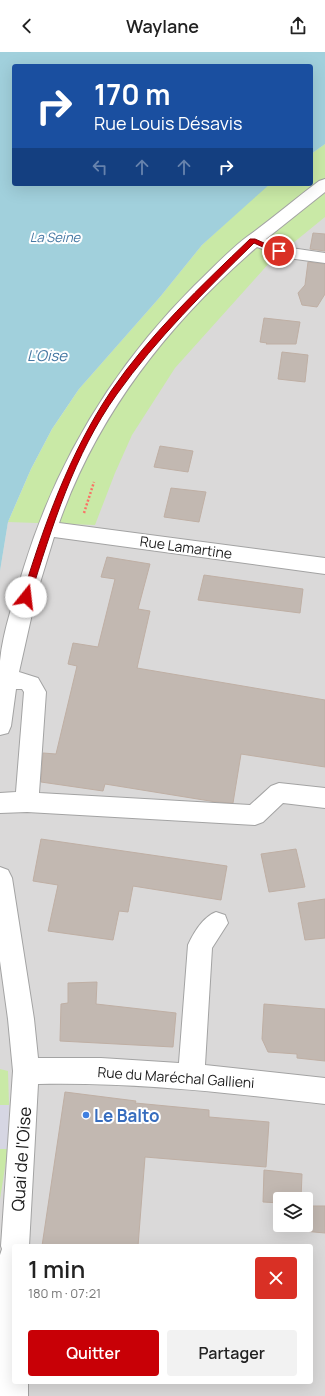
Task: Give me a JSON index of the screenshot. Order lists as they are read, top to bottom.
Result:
{
  "streets": {
    "street": ["Rue Lamartine", "Rue du Maréchal Gallieni", "Quai de l'Oise"]
  },
  "crossings": [
    ["Rue du Maréchal Gallieni", "Quai de l'Oise"]
  ],
  "water": ["La Seine", "L’Oise"],
  "places": ["Le Balto"],
  "page": {
    "header": "Waylane",
    "turn": ["170 m", "Rue Louis Désavis"],
    "heading": ["1 min", "180 m · 07:21"],
    "buttons": ["Quitter", "Partager"]
  }
}
